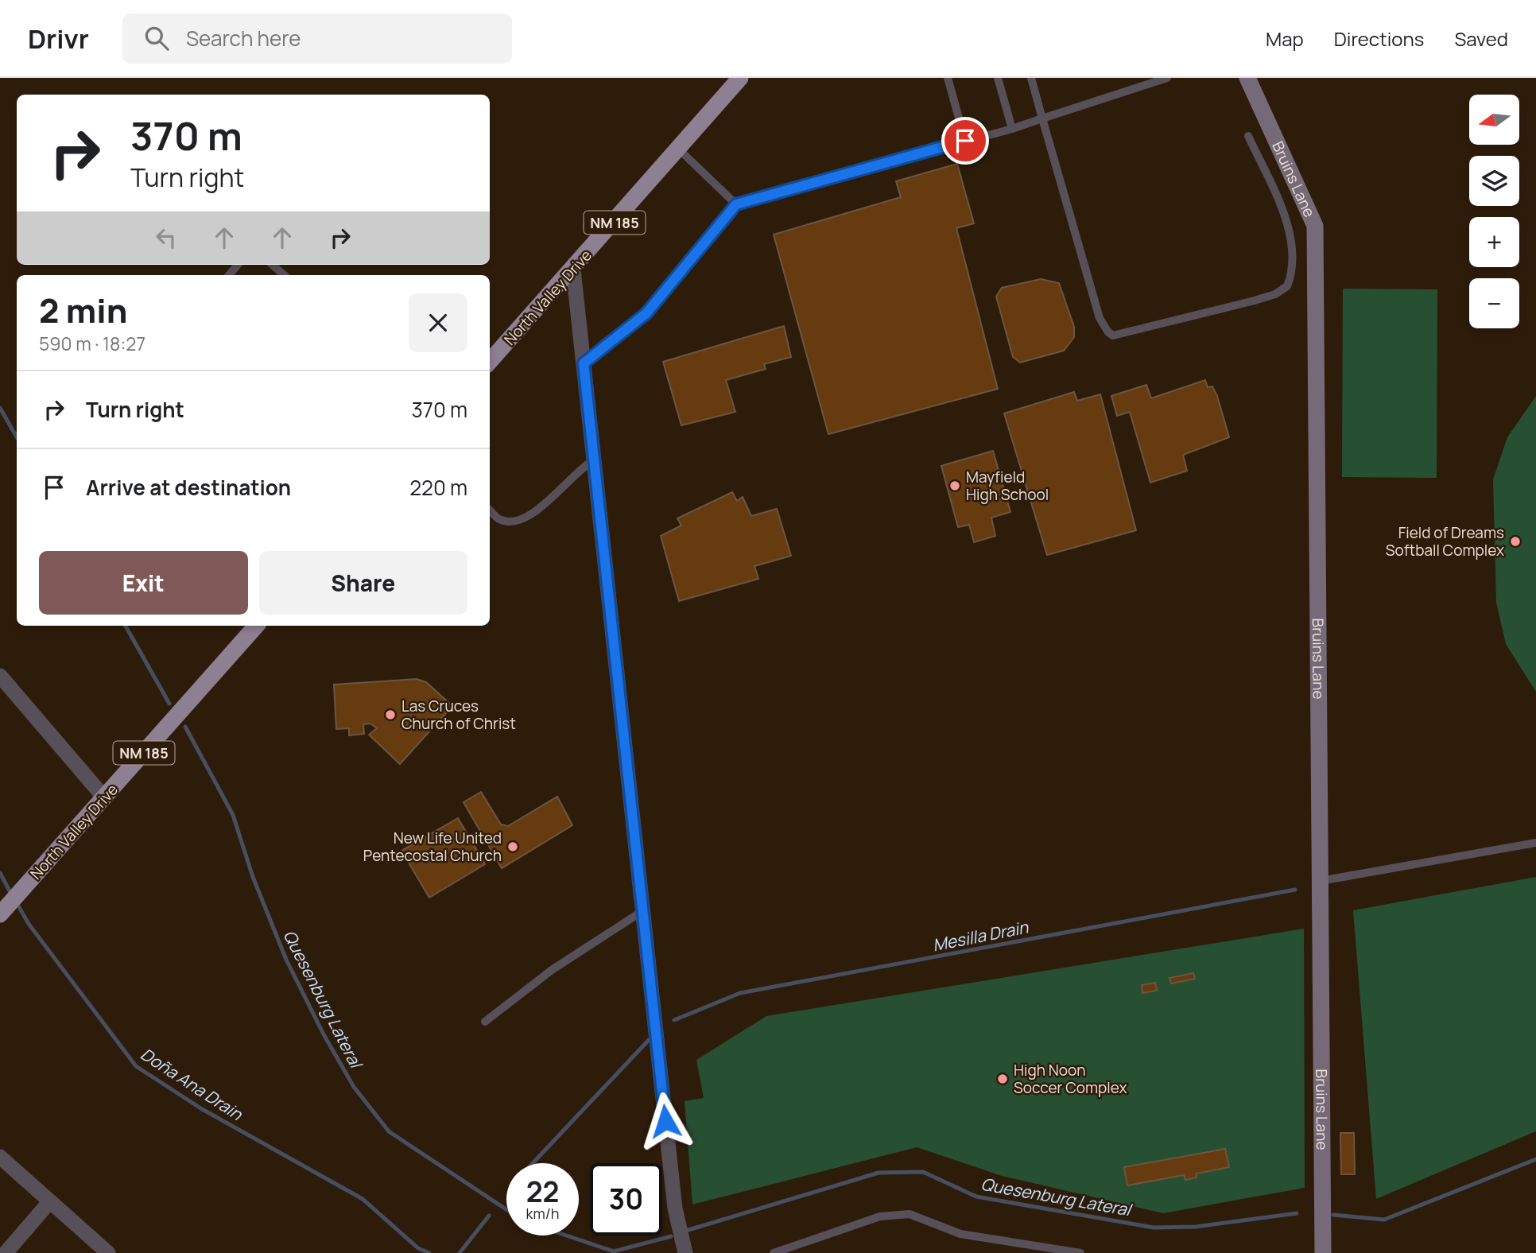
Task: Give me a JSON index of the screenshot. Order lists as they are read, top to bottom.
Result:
{
  "streets": {
    "main road": ["NM 185", "North Valley Drive"],
    "street": ["Bruins Lane"]
  },
  "water": ["Mesilla Drain", "Quesenburg Lateral", "Doña Ana Drain"],
  "places": [
    "Mayfield High School",
    "Field of Dreams Softball Complex",
    "Las Cruces Church of Christ",
    "New Life United Pentecostal Church",
    "High Noon Soccer Complex"
  ],
  "north": "left",
  "page": {
    "header": "Drivr",
    "search": "Search here",
    "nav": ["Map", "Directions", "Saved"],
    "map_buttons": ["+", "−"],
    "turn": ["370 m", "Turn right"],
    "heading": ["2 min", "590 m · 18:27"],
    "list": [
      {
        "name": "Turn right",
        "value": "370 m"
      },
      {
        "name": "Arrive at destination",
        "value": "220 m"
      }
    ],
    "buttons": ["Exit", "Share"],
    "speed": "22 km/h",
    "limit": "30"
  }
}
